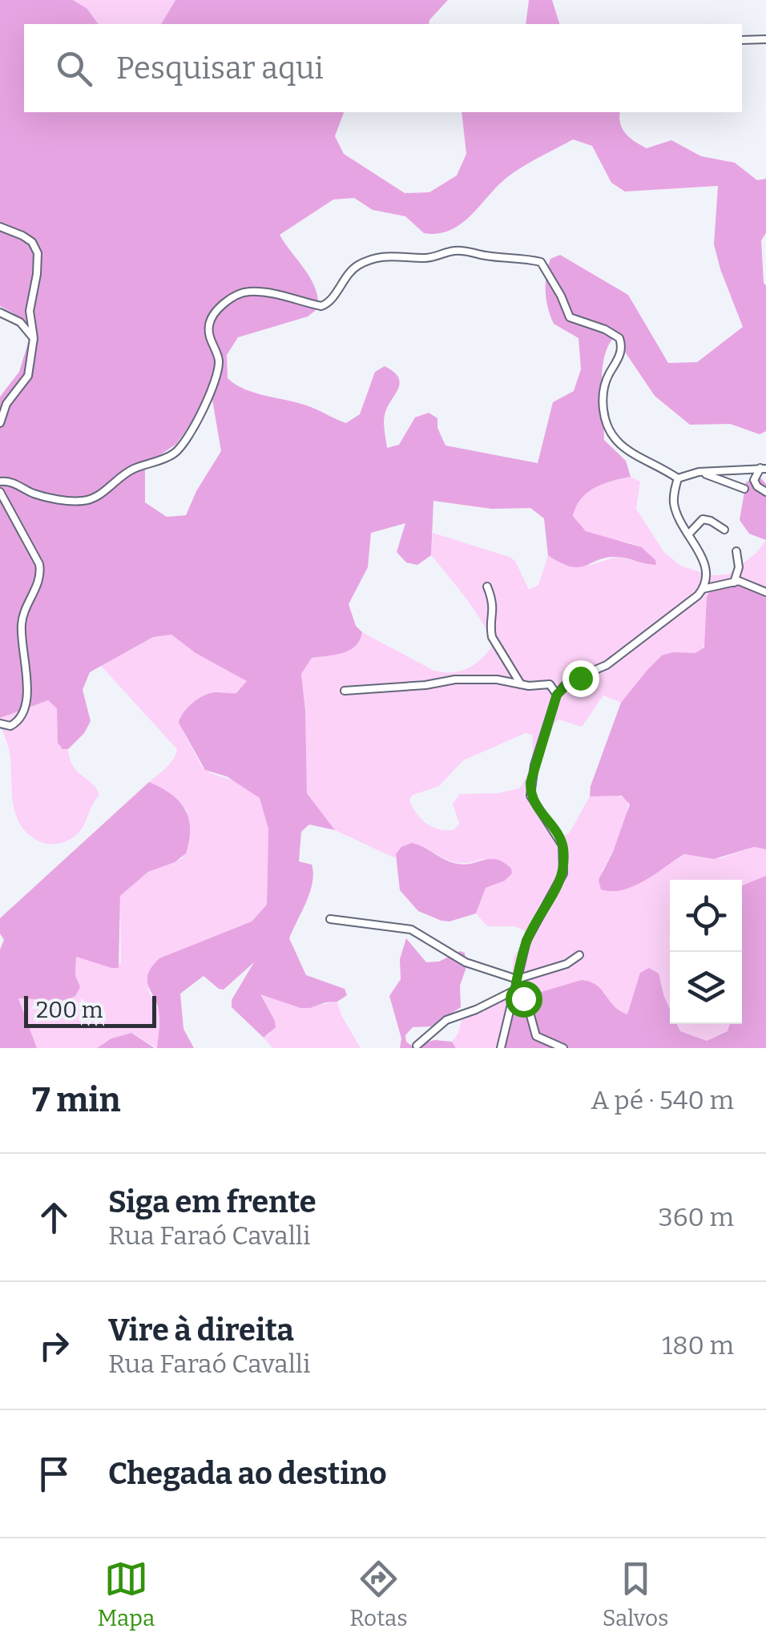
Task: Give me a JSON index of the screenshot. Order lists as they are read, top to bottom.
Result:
{
  "scale_bar": "200 m",
  "page": {
    "search": "Pesquisar aqui",
    "scale": "200 m",
    "heading": ["7 min", "A pé · 540 m"],
    "list": [
      ["Siga em frente", "Rua Faraó Cavalli", "360 m"],
      ["Vire à direita", "Rua Faraó Cavalli", "180 m"],
      "Chegada ao destino"
    ],
    "nav": ["Mapa", "Rotas", "Salvos"]
  }
}
